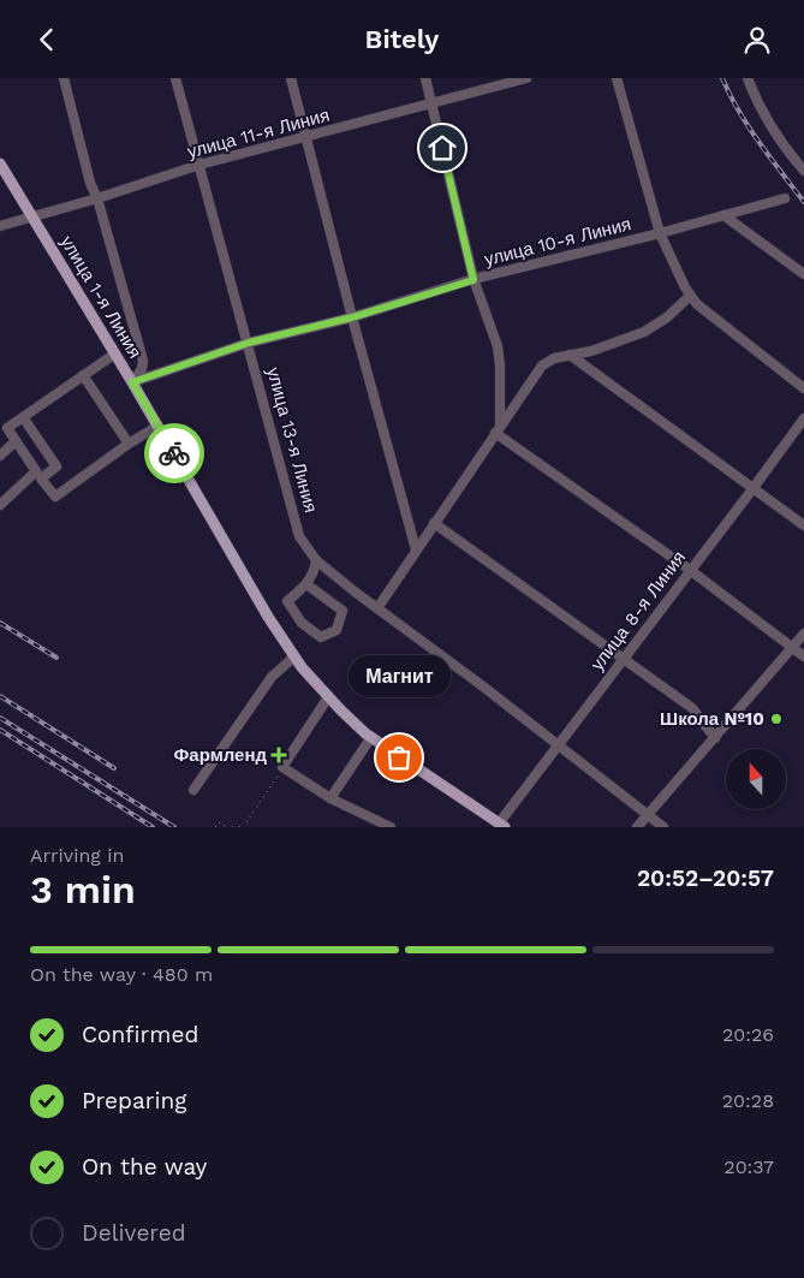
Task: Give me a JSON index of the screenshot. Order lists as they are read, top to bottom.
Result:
{
  "streets": {
    "main road": ["улица 1-я Линия"],
    "street": [
      "улица 11-я Линия",
      "улица 10-я Линия",
      "улица 13-я Линия",
      "улица 8-я Линия"
    ]
  },
  "crossings": [
    ["улица 11-я Линия", "улица 1-я Линия"],
    ["улица 11-я Линия", "улица 13-я Линия"],
    ["улица 10-я Линия", "улица 1-я Линия"],
    ["улица 10-я Линия", "улица 13-я Линия"],
    ["улица 1-я Линия", "улица 8-я Линия"],
    ["улица 13-я Линия", "улица 8-я Линия"]
  ],
  "places": {
    "other": ["Школа №10", "Магнит"],
    "health": ["Фармленд"]
  },
  "north": "top",
  "page": {
    "header": "Bitely",
    "bubble": "Магнит",
    "heading": ["3 min", "Arriving in", "20:52–20:57"],
    "bar": "On the way · 480 m",
    "list": [
      ["Confirmed", "20:26"],
      ["Preparing", "20:28"],
      ["On the way", "20:37"],
      "Delivered"
    ]
  }
}
